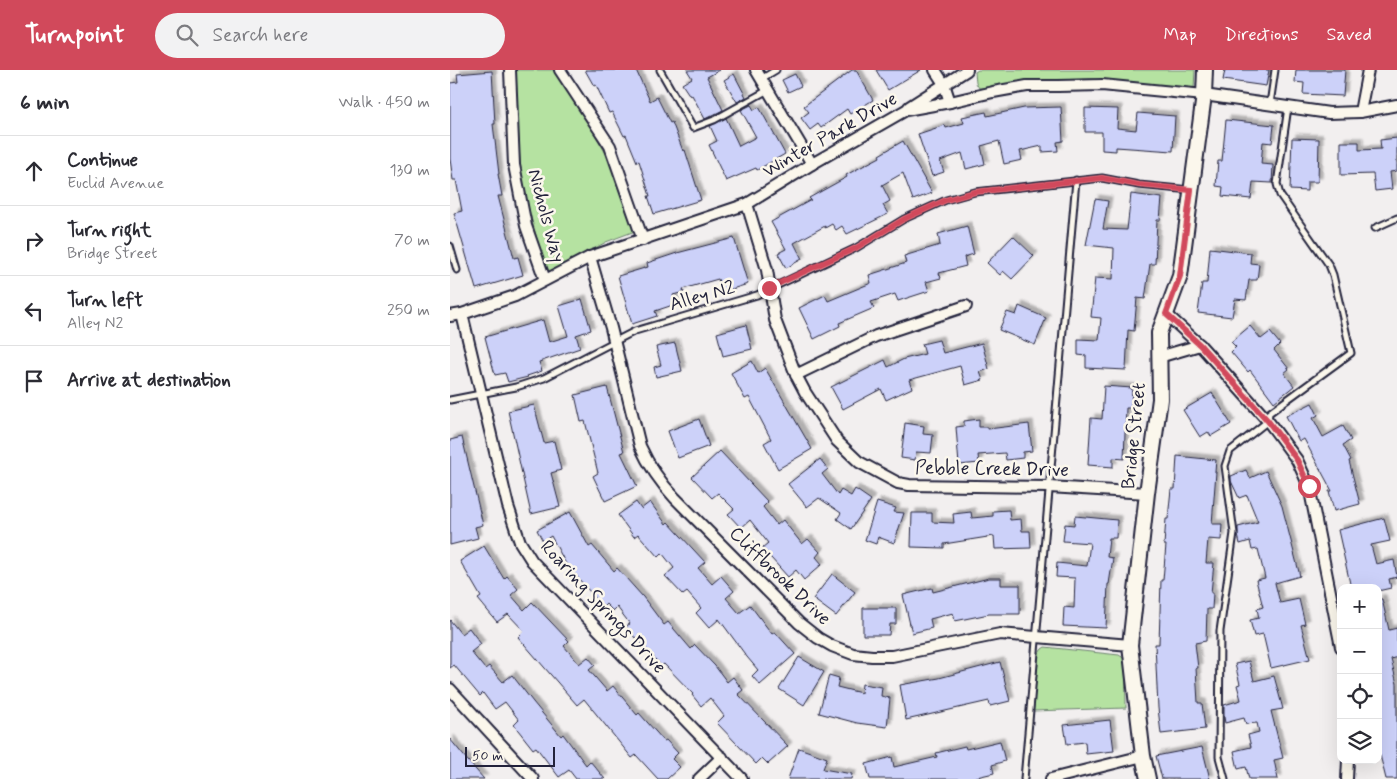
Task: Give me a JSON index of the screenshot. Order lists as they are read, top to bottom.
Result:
{
  "streets": {
    "street": [
      "Winter Park Drive",
      "Nichols Way",
      "Bridge Street",
      "Pebble Creek Drive",
      "Cliffbrook Drive",
      "Roaring Springs Drive"
    ],
    "lane": ["Alley N2"]
  },
  "crossings": [
    ["Winter Park Drive", "Nichols Way"],
    ["Winter Park Drive", "Bridge Street"],
    ["Winter Park Drive", "Pebble Creek Drive"],
    ["Winter Park Drive", "Cliffbrook Drive"],
    ["Winter Park Drive", "Roaring Springs Drive"],
    ["Alley N2", "Bridge Street"],
    ["Alley N2", "Pebble Creek Drive"],
    ["Alley N2", "Cliffbrook Drive"],
    ["Alley N2", "Roaring Springs Drive"],
    ["Bridge Street", "Pebble Creek Drive"],
    ["Bridge Street", "Cliffbrook Drive"]
  ],
  "scale_bar": "50 m",
  "page": {
    "header": "Turnpoint",
    "search": "Search here",
    "nav": ["Map", "Directions", "Saved"],
    "heading": ["6 min", "Walk · 450 m"],
    "list": [
      ["Continue", "Euclid Avenue", "130 m"],
      ["Turn right", "Bridge Street", "70 m"],
      ["Turn left", "Alley N2", "250 m"],
      "Arrive at destination"
    ],
    "map_buttons": ["+", "−"],
    "scale": "50 m"
  }
}
